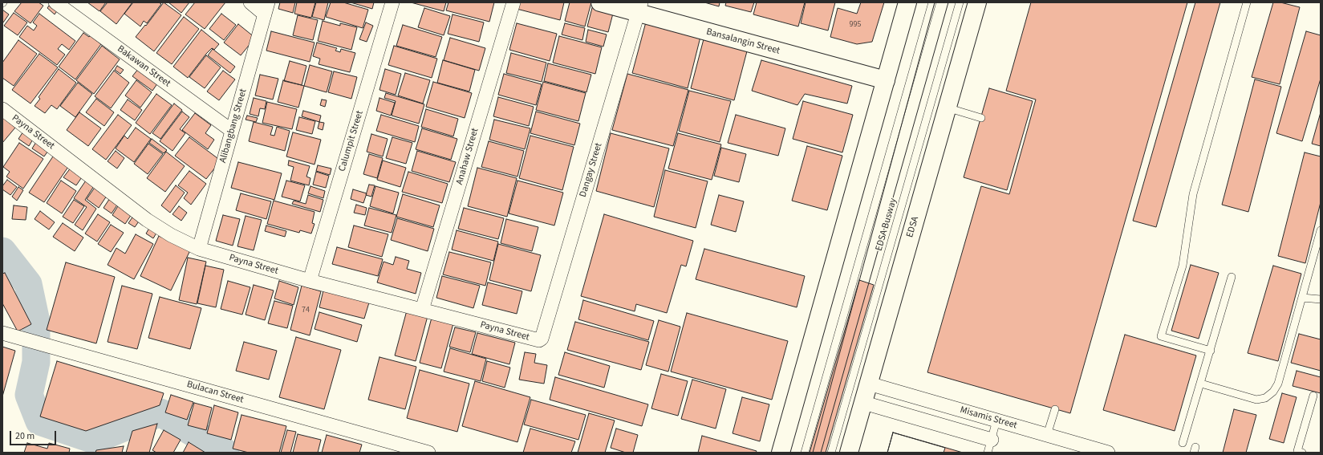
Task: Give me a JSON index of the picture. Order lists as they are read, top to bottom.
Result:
{
  "streets": {
    "main road": ["Bansalangin Street", "EDSA"],
    "street": [
      "Bakawan Street",
      "Alibangbang Street",
      "Payna Street",
      "Calumpit Street",
      "Anahaw Street",
      "Dangay Street",
      "Bulacan Street",
      "Misamis Street"
    ],
    "lane": ["EDSA Busway"]
  },
  "crossings": [
    ["Bansalangin Street", "Dangay Street"],
    ["Bakawan Street", "Alibangbang Street"],
    ["Alibangbang Street", "Payna Street"],
    ["Payna Street", "Calumpit Street"],
    ["Payna Street", "Anahaw Street"],
    ["Payna Street", "Dangay Street"],
    ["EDSA", "Misamis Street"]
  ],
  "house_numbers": ["995", "74"],
  "scale_bar": "20 m"
}
